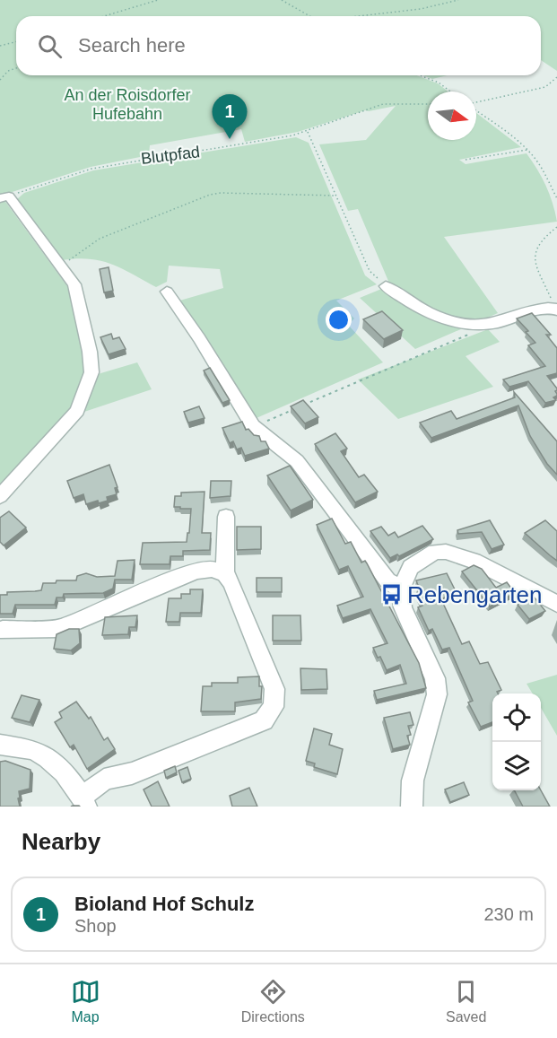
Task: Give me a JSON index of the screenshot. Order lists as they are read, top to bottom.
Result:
{
  "streets": {
    "path": ["Blutpfad"]
  },
  "parks": ["An der Roisdorfer Hufebahn"],
  "places": {
    "bus stop": ["Rebengarten"]
  },
  "north": "right",
  "page": {
    "search": "Search here",
    "pins": "1",
    "heading": "Nearby",
    "list": [
      {
        "mark": "1",
        "name": "Bioland Hof Schulz",
        "note": "Shop",
        "value": "230 m"
      }
    ],
    "nav": ["Map", "Directions", "Saved"]
  }
}
